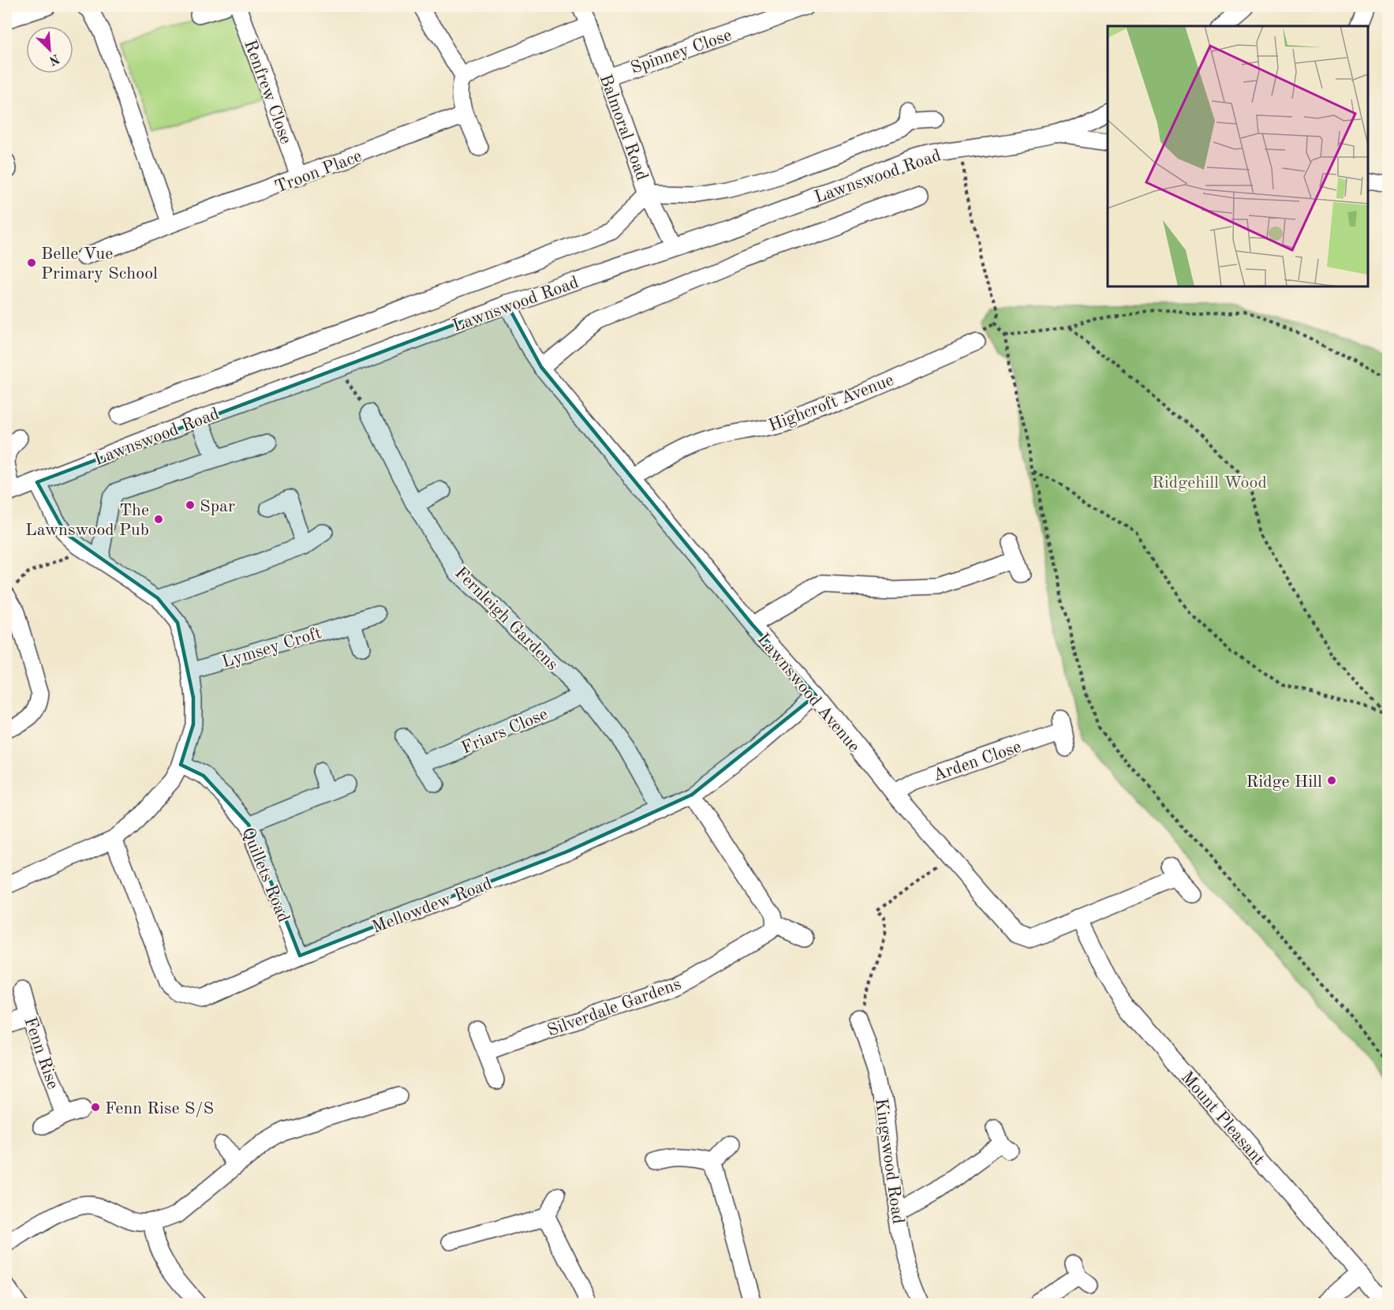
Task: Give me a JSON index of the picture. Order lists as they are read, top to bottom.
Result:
{
  "streets": {
    "street": [
      "Spinney Close",
      "Renfrew Close",
      "Balmoral Road",
      "Troon Place",
      "Lawnswood Road",
      "Highcroft Avenue",
      "Fernleigh Gardens",
      "Lymsey Croft",
      "Lawnswood Avenue",
      "Friars Close",
      "Arden Close",
      "Quillets Road",
      "Mellowdew Road",
      "Silverdale Gardens",
      "Fenn Rise",
      "Mount Pleasant",
      "Kingswood Road"
    ]
  },
  "crossings": [
    ["Spinney Close", "Balmoral Road"],
    ["Renfrew Close", "Troon Place"],
    ["Balmoral Road", "Lawnswood Road"],
    ["Lawnswood Road", "Lawnswood Avenue"],
    ["Highcroft Avenue", "Lawnswood Avenue"],
    ["Fernleigh Gardens", "Friars Close"],
    ["Fernleigh Gardens", "Mellowdew Road"],
    ["Lawnswood Avenue", "Arden Close"],
    ["Lawnswood Avenue", "Mellowdew Road"],
    ["Lawnswood Avenue", "Mount Pleasant"],
    ["Quillets Road", "Mellowdew Road"]
  ],
  "parks": ["Ridgehill Wood"],
  "places": [
    "Belle Vue Primary School",
    "Spar",
    "The Lawnswood Pub",
    "Ridge Hill",
    "Fenn Rise S/S"
  ],
  "north": "bottom right"
}
